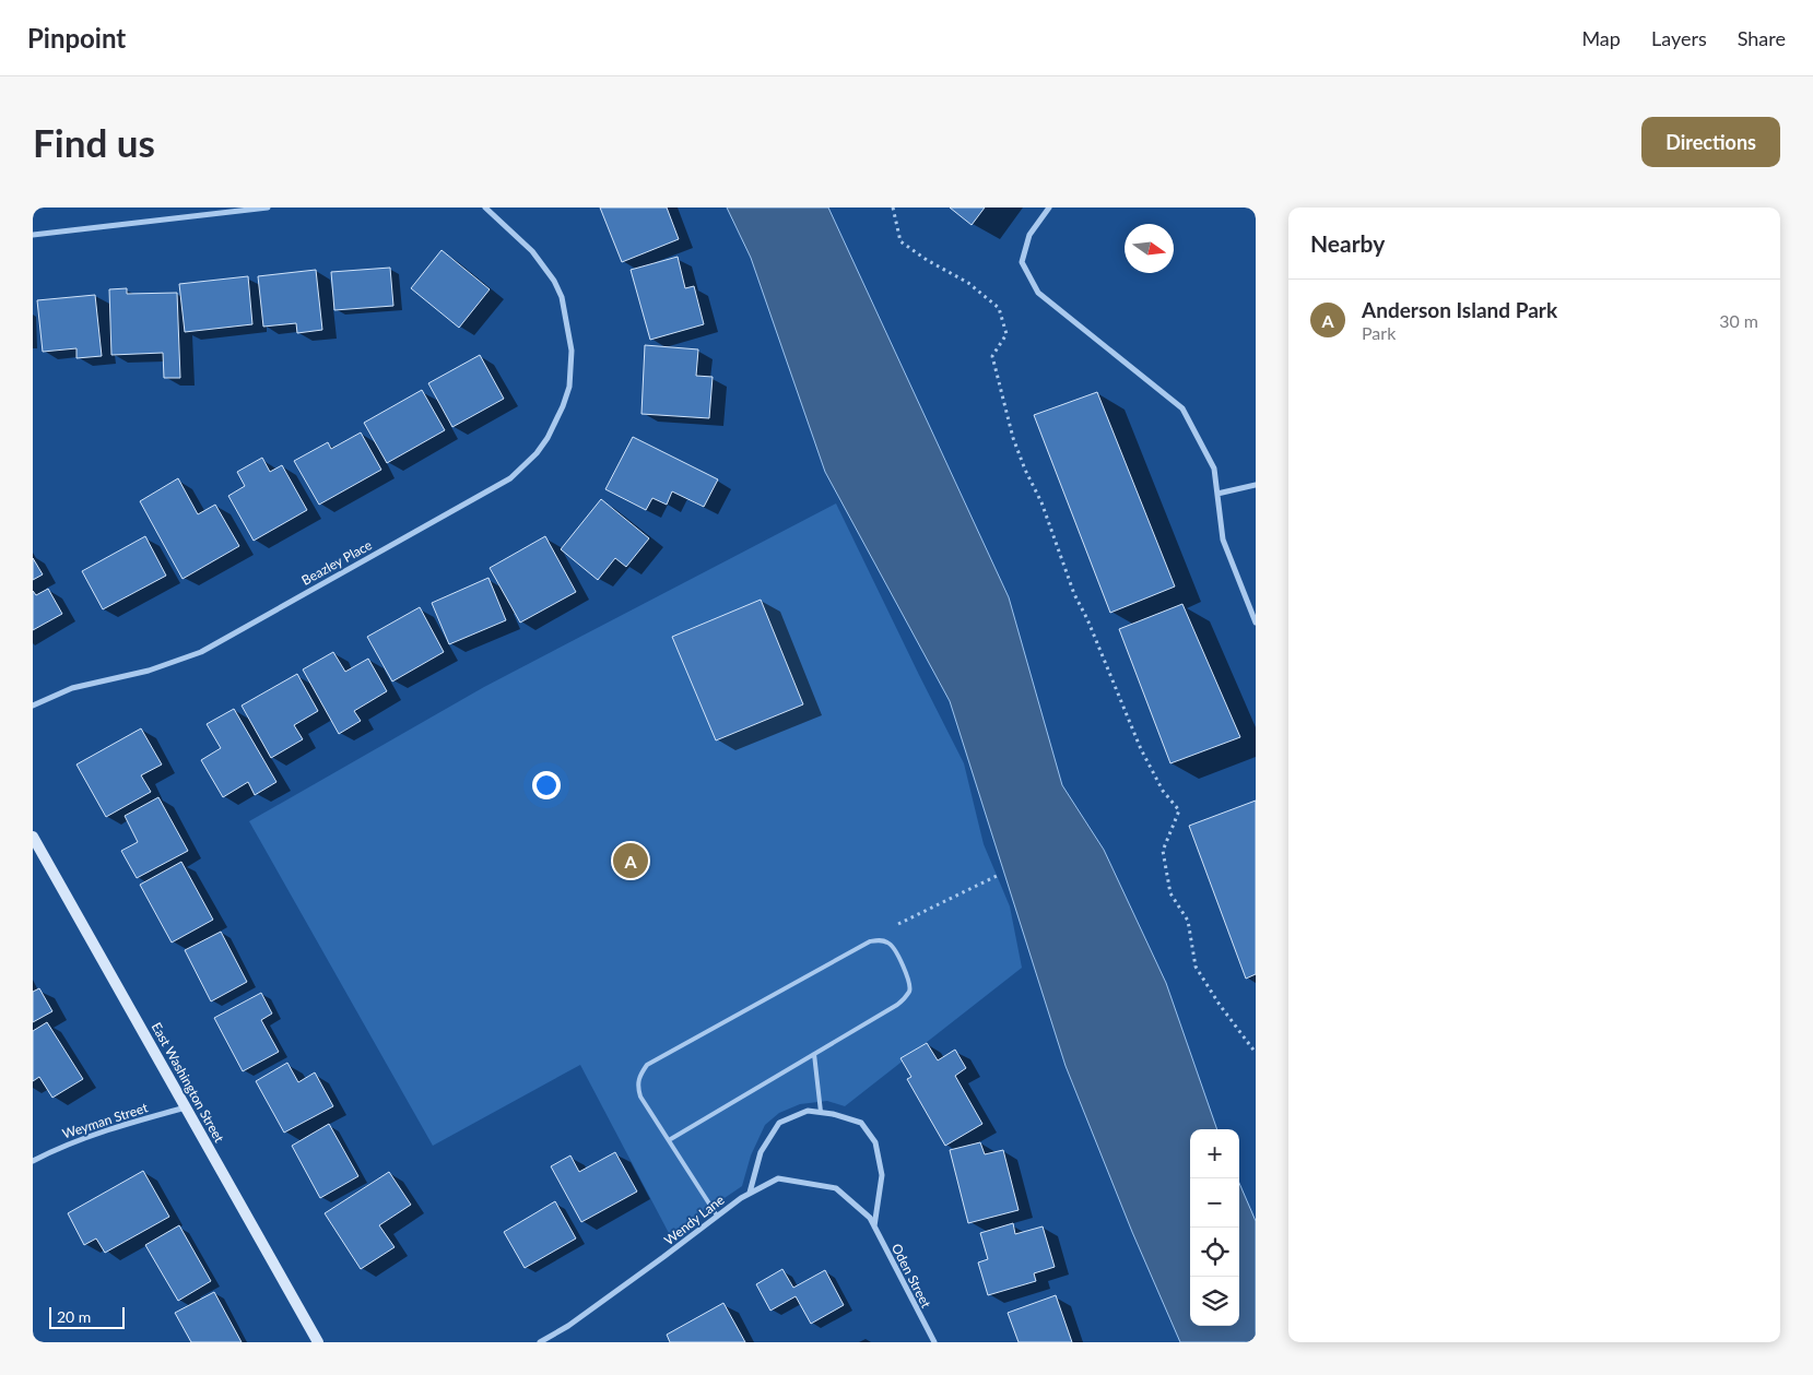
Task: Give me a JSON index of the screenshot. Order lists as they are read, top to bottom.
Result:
{
  "streets": {
    "street": [
      "Beazley Place",
      "East Washington Street",
      "Weyman Street",
      "Wendy Lane",
      "Oden Street"
    ]
  },
  "crossings": [
    ["East Washington Street", "Weyman Street"],
    ["Wendy Lane", "Oden Street"]
  ],
  "scale_bar": "20 m",
  "north": "right",
  "page": {
    "header": "Pinpoint",
    "nav": ["Map", "Layers", "Share"],
    "buttons": "Directions",
    "title": "Find us",
    "heading": "Nearby",
    "list": [
      {
        "mark": "A",
        "name": "Anderson Island Park",
        "note": "Park",
        "value": "30 m"
      }
    ],
    "pins": "A",
    "map_buttons": ["+", "−"],
    "scale": "20 m"
  }
}
